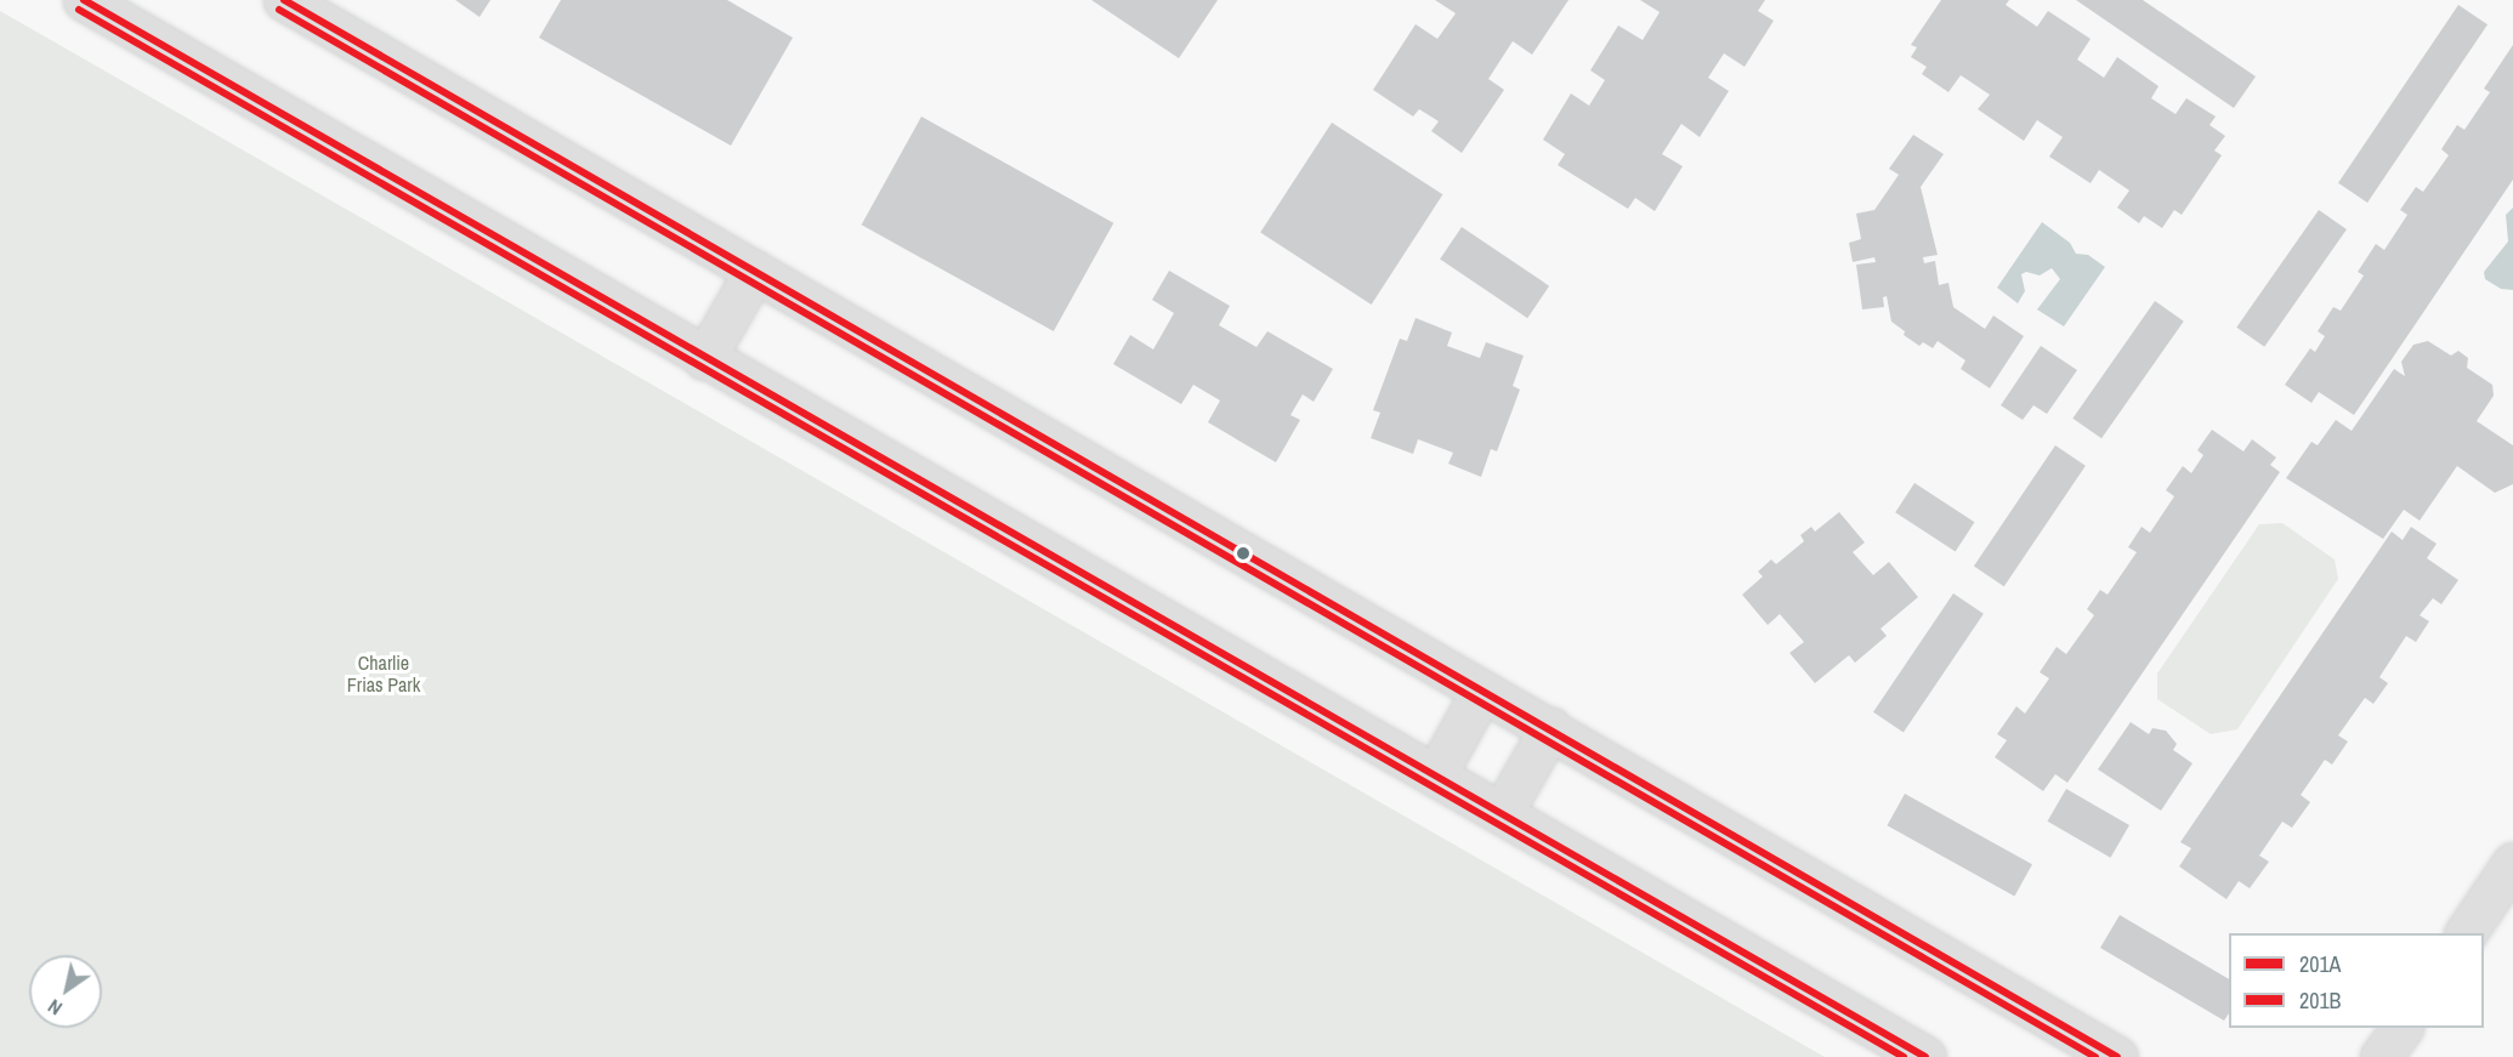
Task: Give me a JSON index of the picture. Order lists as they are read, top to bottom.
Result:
{
  "parks": ["Charlie Frias Park"],
  "lines": ["transit line 201A", "transit line 201B"],
  "legend": ["201A", "201B"],
  "north": "bottom left"
}
